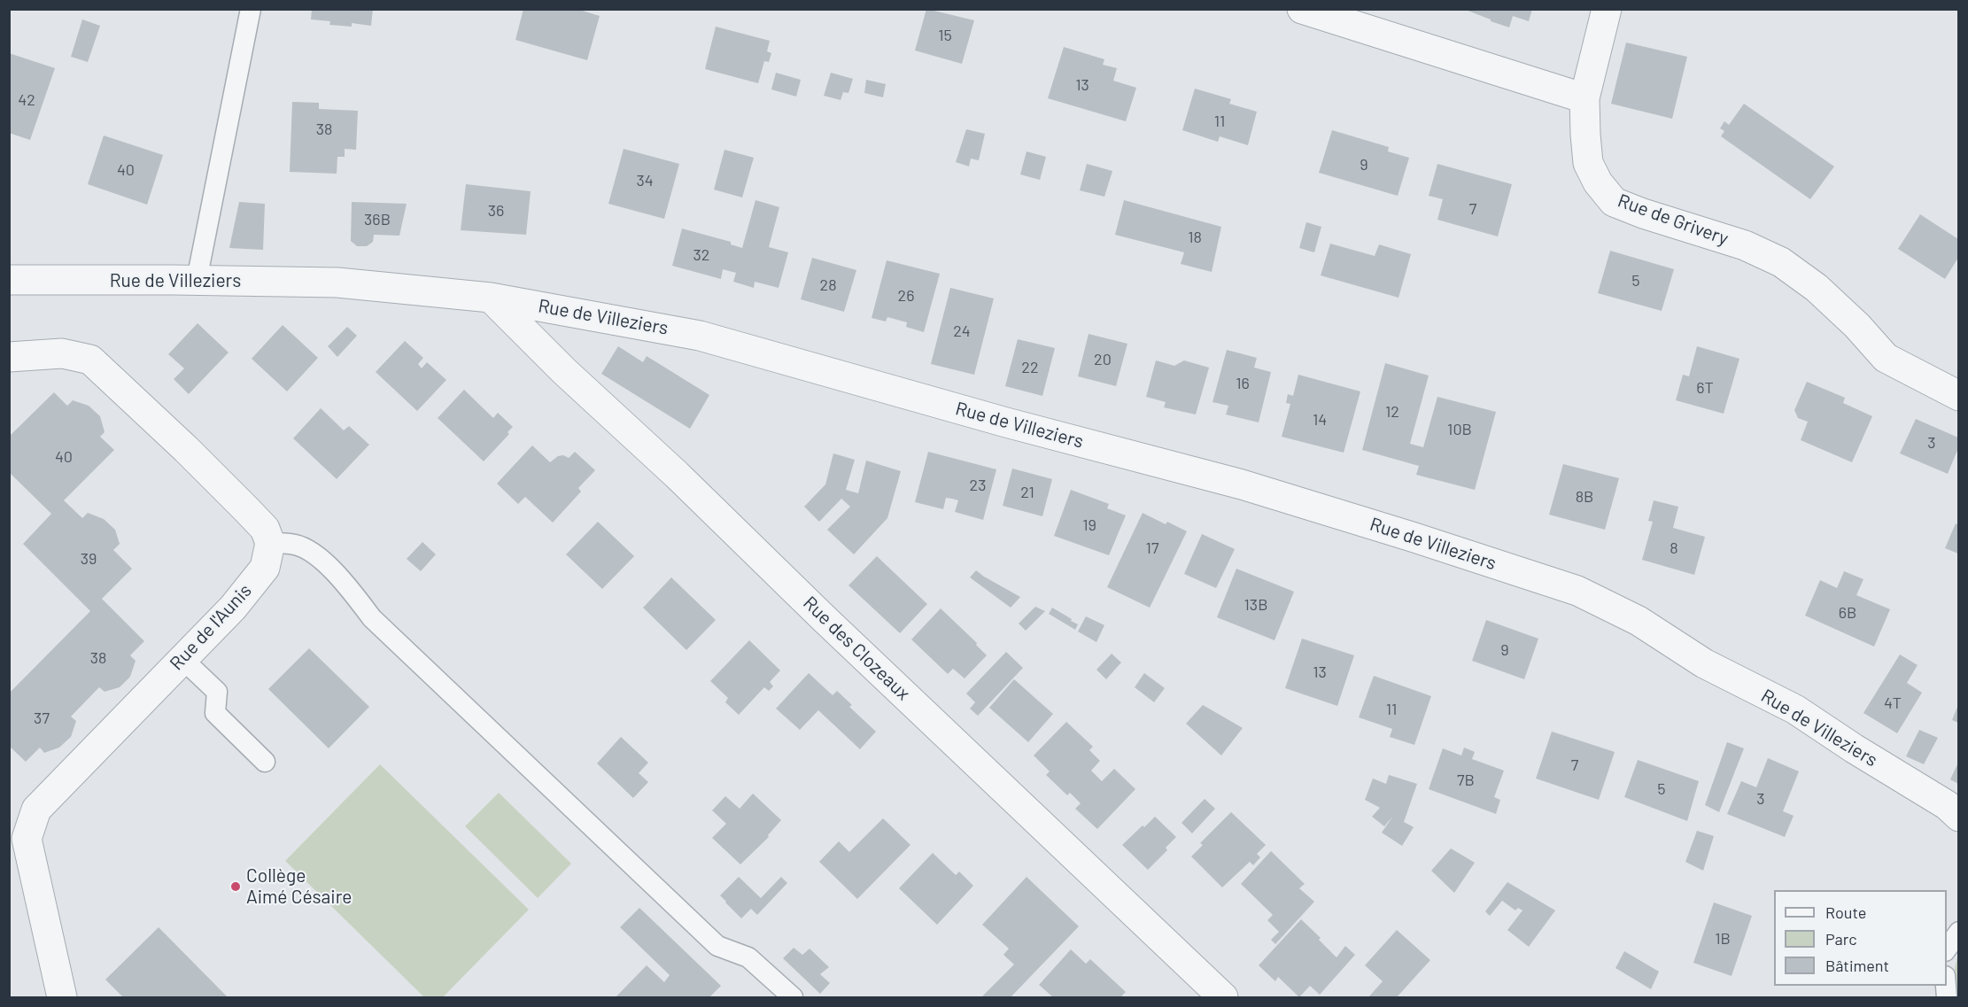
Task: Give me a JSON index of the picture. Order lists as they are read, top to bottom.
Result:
{
  "streets": {
    "street": [
      "Rue de Grivery",
      "Rue de Villeziers",
      "Rue de l'Aunis",
      "Rue des Clozeaux"
    ]
  },
  "crossings": [
    ["Rue de Villeziers", "Rue des Clozeaux"]
  ],
  "places": ["Collège Aimé Césaire"],
  "house_numbers": [
    "15",
    "13",
    "42",
    "11",
    "38",
    "9",
    "40",
    "34",
    "7",
    "36",
    "36B",
    "18",
    "32",
    "5",
    "28",
    "26",
    "24",
    "20",
    "22",
    "16",
    "6T",
    "12",
    "14",
    "10B",
    "3",
    "40",
    "23",
    "21",
    "8B",
    "19",
    "17",
    "8",
    "39",
    "13B",
    "6B",
    "9",
    "38",
    "13",
    "4T",
    "11",
    "37",
    "7",
    "7B",
    "5",
    "3",
    "1B"
  ],
  "legend": ["Route", "Parc", "Bâtiment"]
}
